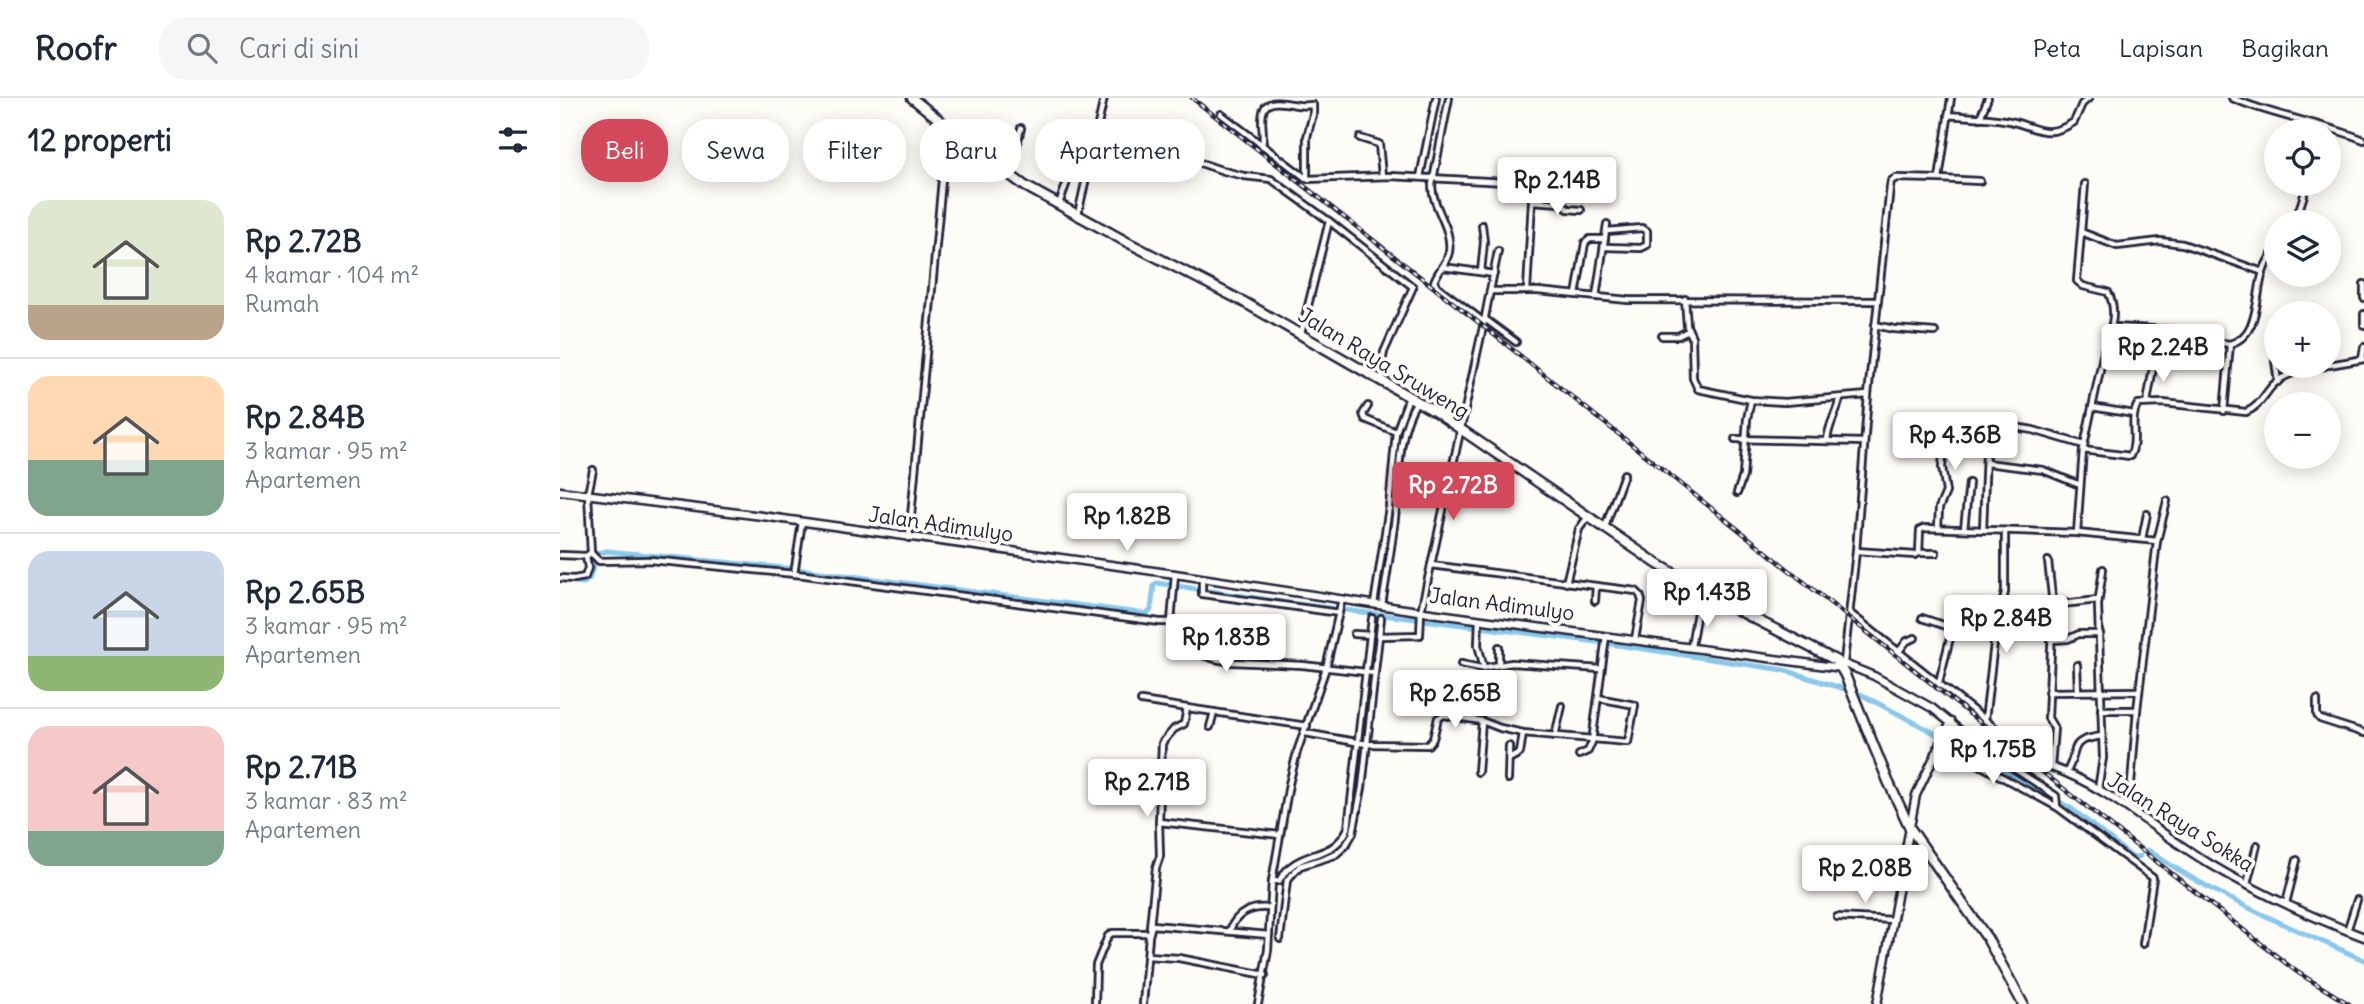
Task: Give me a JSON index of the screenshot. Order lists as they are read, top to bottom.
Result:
{
  "streets": {
    "highway": ["Jalan Raya Sruweng"],
    "street": ["Jalan Adimulyo", "Jalan Raya Sokka"]
  },
  "crossings": [
    ["Jalan Raya Sruweng", "Jalan Adimulyo"]
  ],
  "page": {
    "header": "Roofr",
    "search": "Cari di sini",
    "nav": ["Peta", "Lapisan", "Bagikan"],
    "heading": "12 properti",
    "map_buttons": ["+", "−"],
    "chip": [
      "Beli",
      "Sewa",
      "Filter",
      "Baru",
      "Apartemen"
    ],
    "price": [
      "Rp 2.14B",
      "Rp 2.24B",
      "Rp 4.36B",
      "Rp 2.72B",
      "Rp 1.82B",
      "Rp 1.43B",
      "Rp 2.84B",
      "Rp 1.83B",
      "Rp 2.65B",
      "Rp 1.75B",
      "Rp 2.71B",
      "Rp 2.08B"
    ],
    "list": [
      {
        "name": "Rp 2.72B",
        "note": "4 kamar · 104 m² · Rumah"
      },
      {
        "name": "Rp 2.84B",
        "note": "3 kamar · 95 m² · Apartemen"
      },
      {
        "name": "Rp 2.65B",
        "note": "3 kamar · 95 m² · Apartemen"
      },
      {
        "name": "Rp 2.71B",
        "note": "3 kamar · 83 m² · Apartemen"
      }
    ]
  }
}
